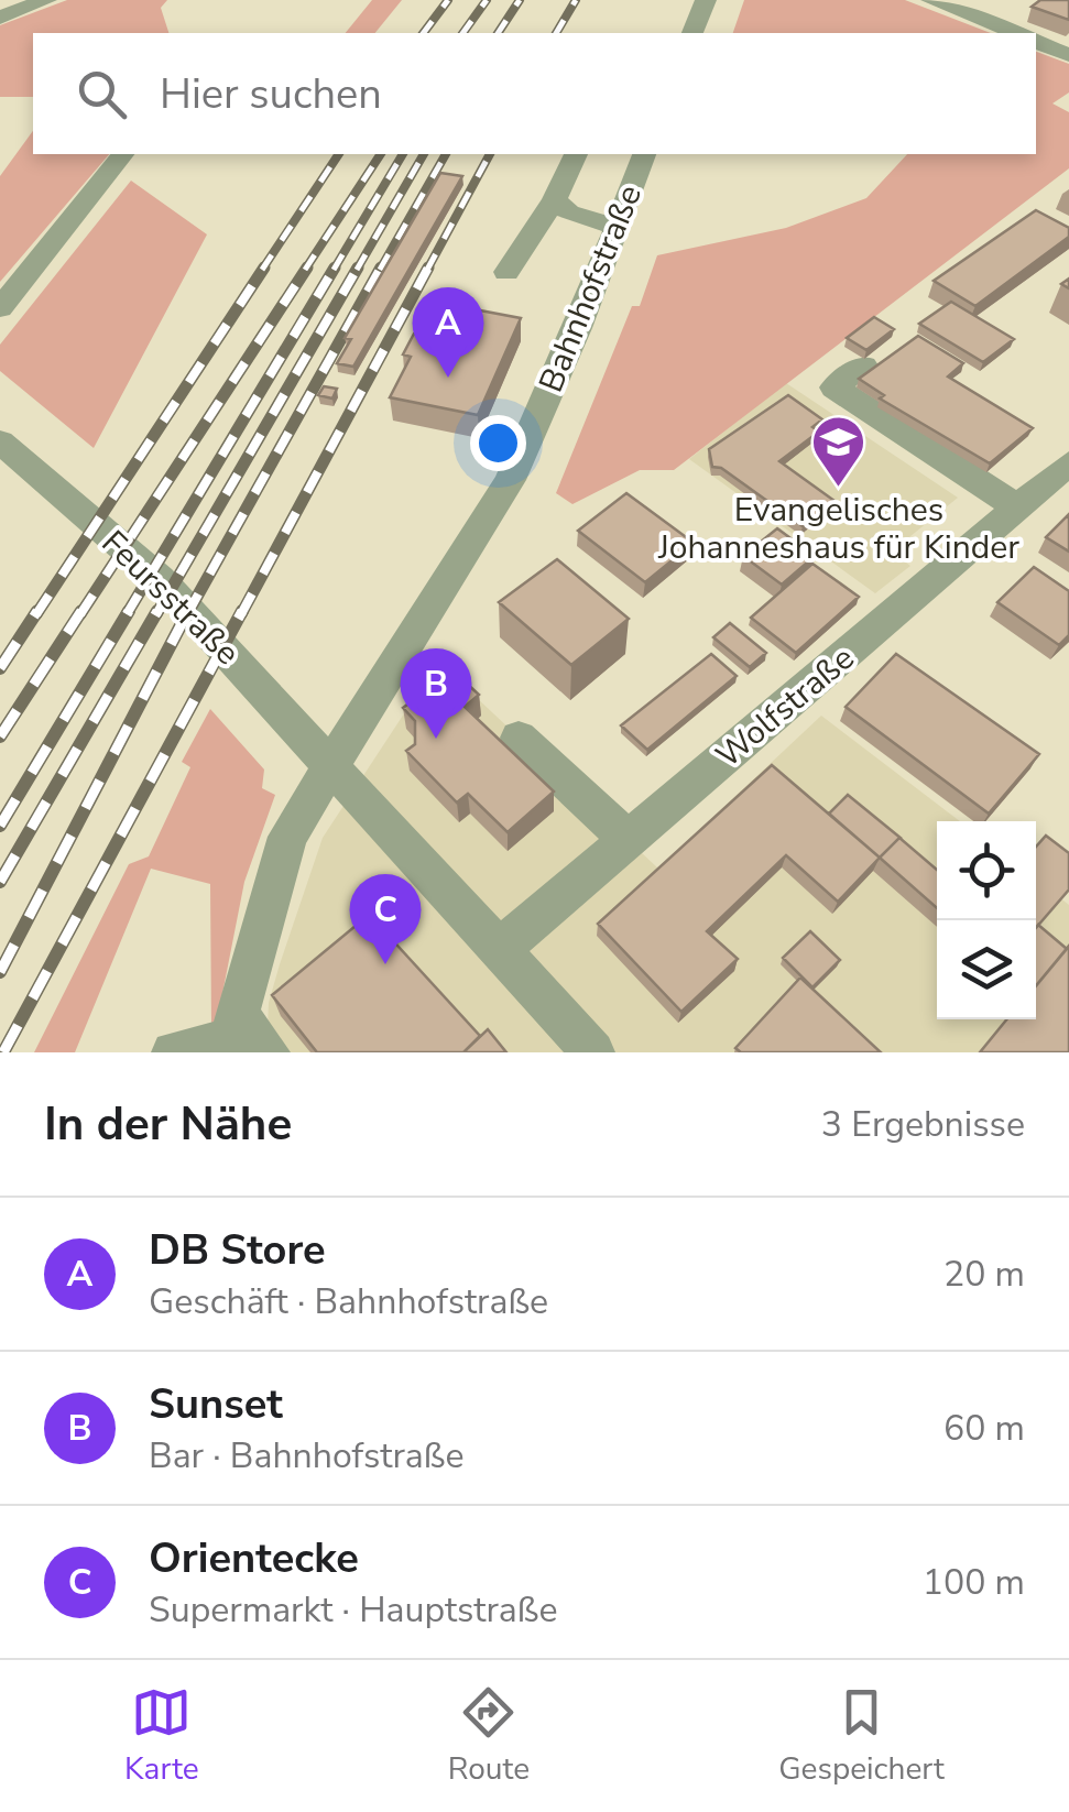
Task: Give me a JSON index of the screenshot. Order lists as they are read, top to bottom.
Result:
{
  "streets": {
    "street": ["Bahnhofstraße", "Feursstraße", "Wolfstraße"]
  },
  "crossings": [
    ["Bahnhofstraße", "Feursstraße"],
    ["Feursstraße", "Wolfstraße"]
  ],
  "places": {
    "school or university": ["Evangelisches Johanneshaus für Kinder"]
  },
  "page": {
    "search": "Hier suchen",
    "pins": ["A", "B", "C"],
    "heading": ["In der Nähe", "3 Ergebnisse"],
    "list": [
      {
        "mark": "A",
        "name": "DB Store",
        "note": "Geschäft · Bahnhofstraße",
        "value": "20 m"
      },
      {
        "mark": "B",
        "name": "Sunset",
        "note": "Bar · Bahnhofstraße",
        "value": "60 m"
      },
      {
        "mark": "C",
        "name": "Orientecke",
        "note": "Supermarkt · Hauptstraße",
        "value": "100 m"
      }
    ],
    "nav": ["Karte", "Route", "Gespeichert"]
  }
}
